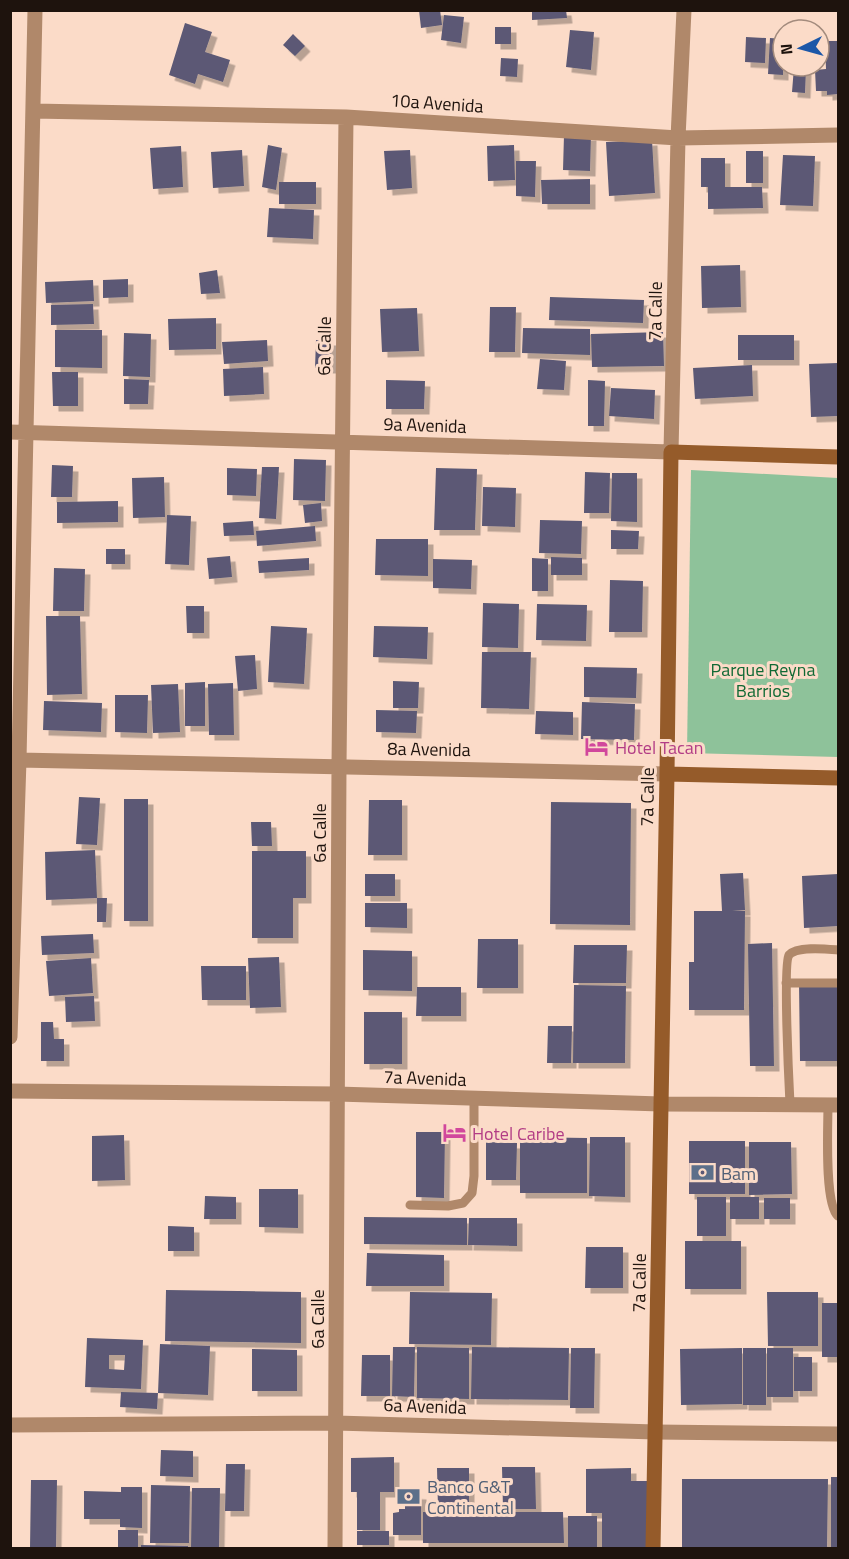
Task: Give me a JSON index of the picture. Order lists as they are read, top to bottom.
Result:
{
  "streets": {
    "street": [
      "10a Avenida",
      "7a Calle",
      "6a Calle",
      "9a Avenida",
      "8a Avenida",
      "7a Avenida",
      "6a Avenida"
    ]
  },
  "crossings": [
    ["10a Avenida", "7a Calle"],
    ["10a Avenida", "6a Calle"],
    ["7a Calle", "9a Avenida"],
    ["7a Calle", "8a Avenida"],
    ["7a Calle", "7a Avenida"],
    ["7a Calle", "6a Avenida"],
    ["6a Calle", "9a Avenida"],
    ["6a Calle", "8a Avenida"],
    ["6a Calle", "7a Avenida"],
    ["6a Calle", "6a Avenida"]
  ],
  "parks": ["Parque Reyna Barrios"],
  "places": {
    "hotel": ["Hotel Tacan", "Hotel Caribe"],
    "bank": ["Bam", "Banco G&T Continental"]
  },
  "north": "left"
}
